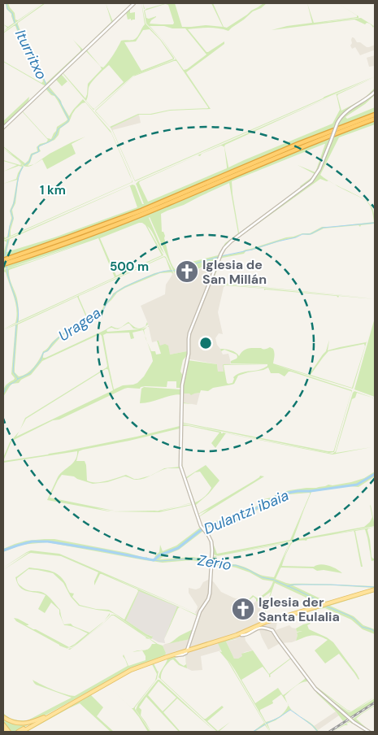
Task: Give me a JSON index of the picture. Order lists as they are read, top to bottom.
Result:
{
  "water": [
    "Iturritxo",
    "Uragea",
    "Dulantzi ibaia",
    "Zerio"
  ],
  "places": {
    "church": ["Iglesia de San Millán", "Iglesia der Santa Eulalia"]
  },
  "rings": ["1 km", "500 m"]
}
